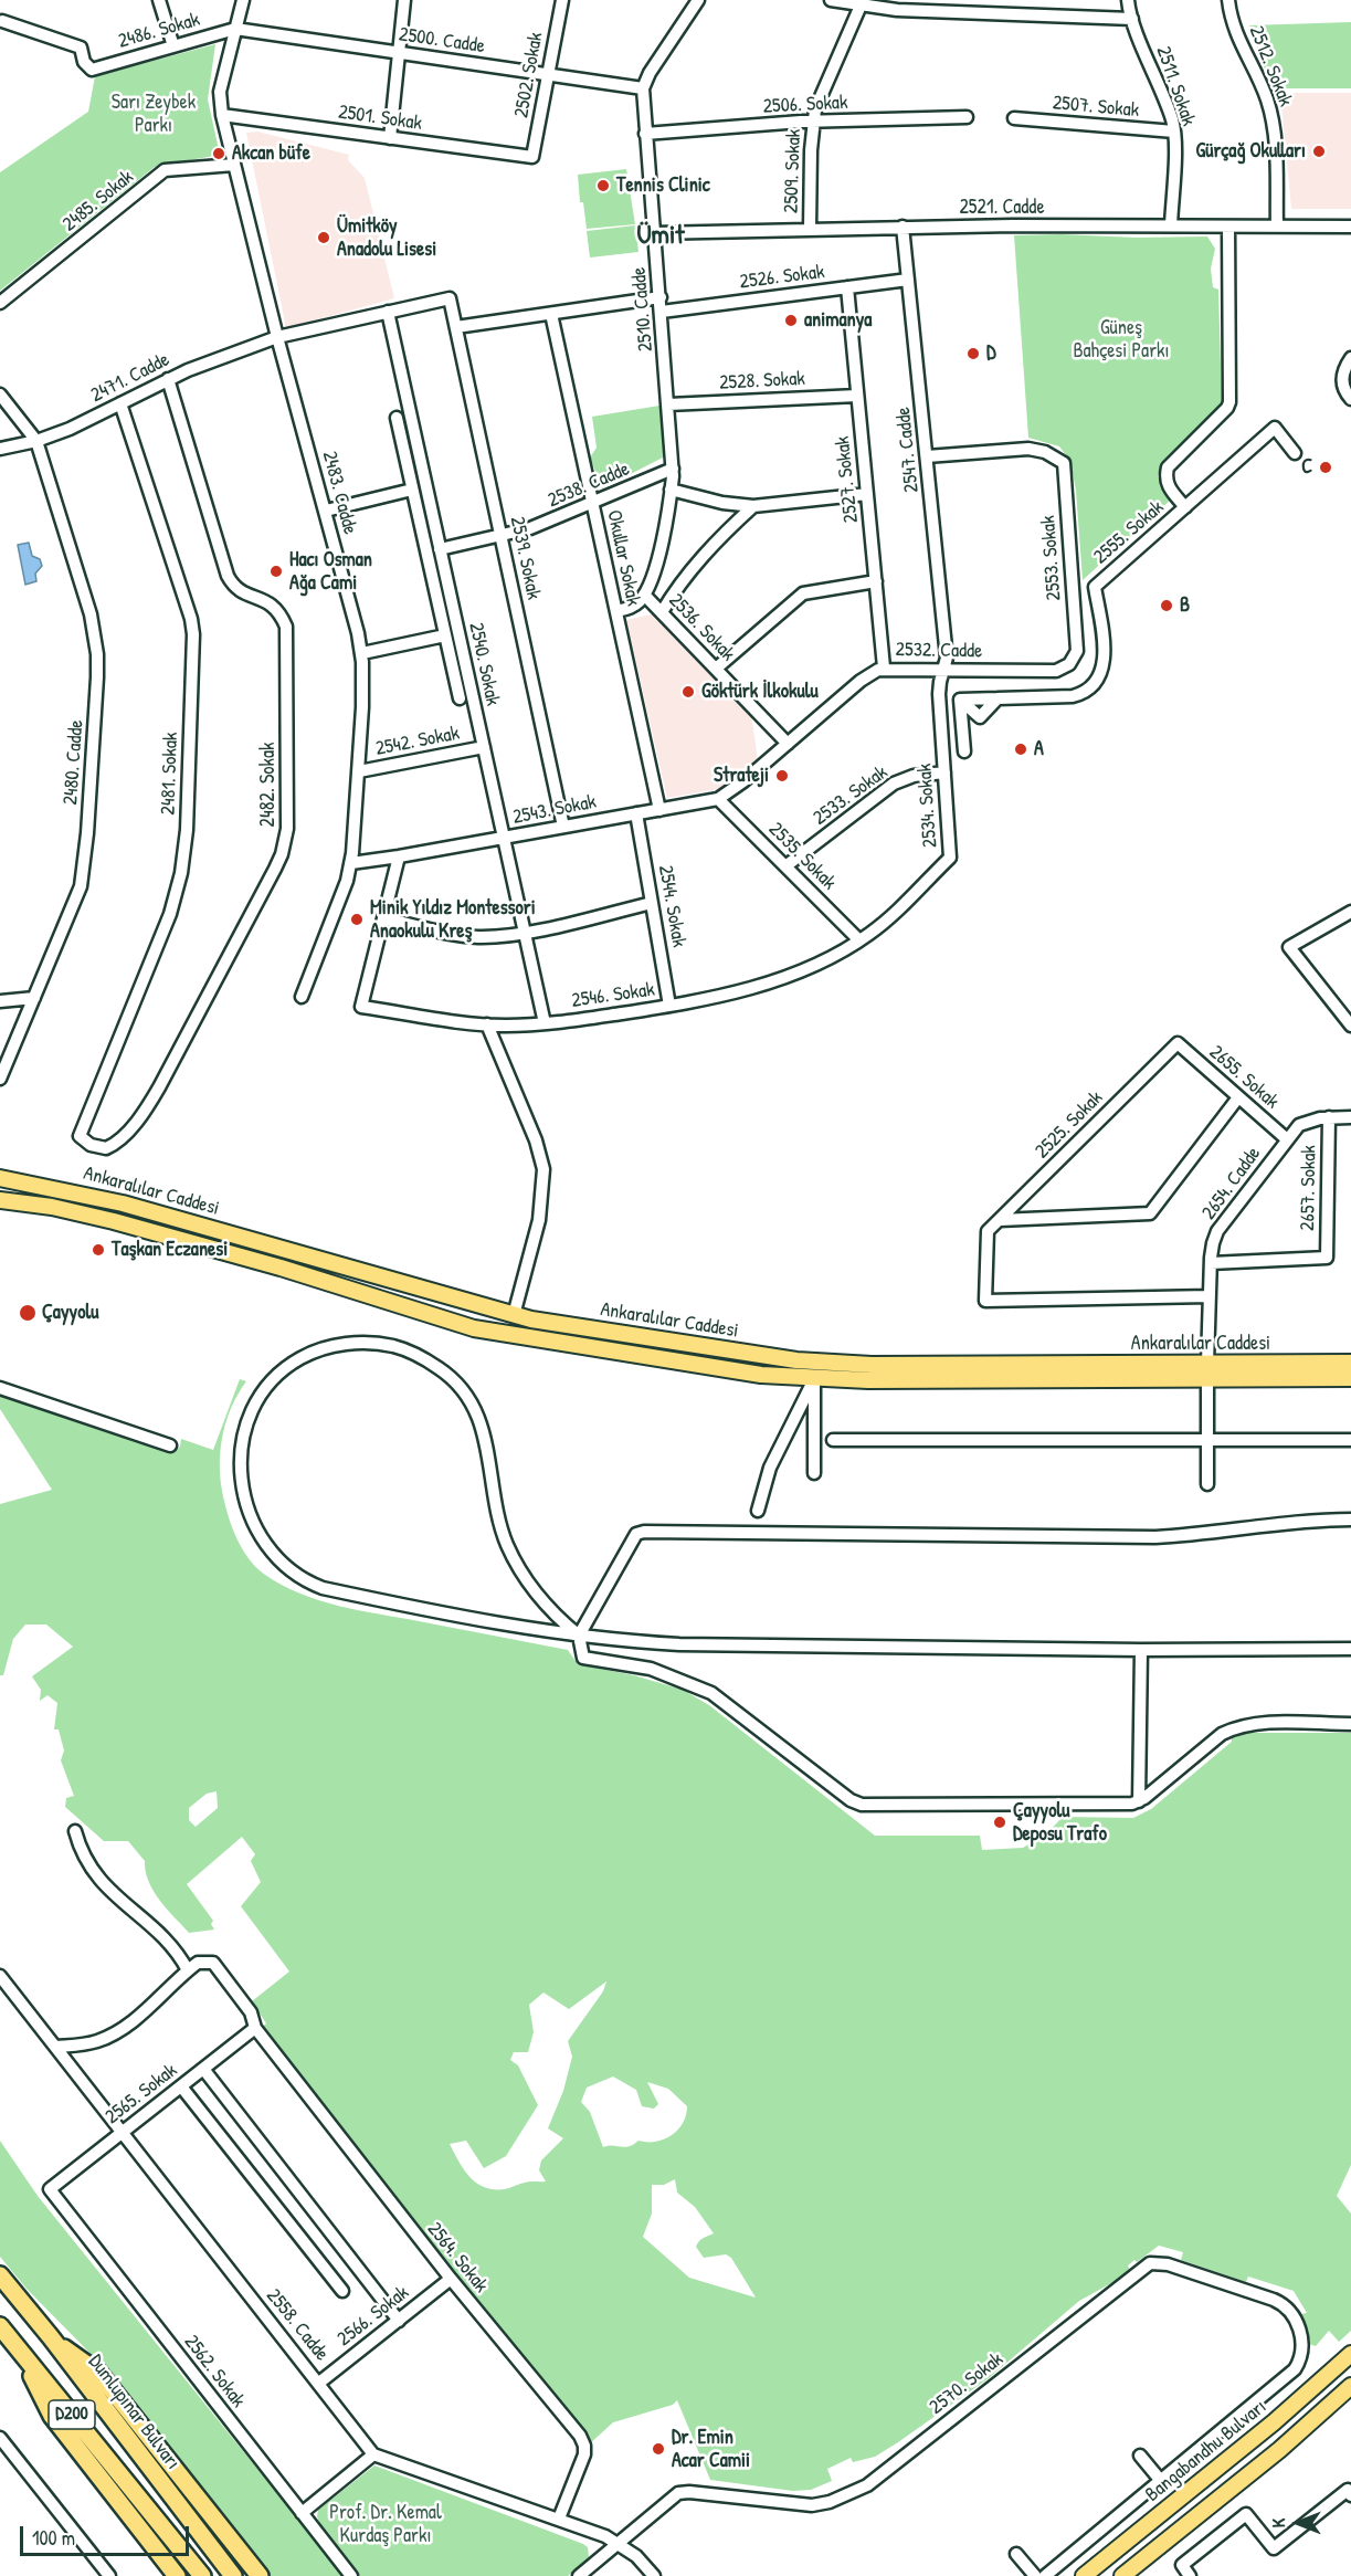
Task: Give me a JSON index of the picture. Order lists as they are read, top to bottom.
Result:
{
  "streets": {
    "highway": ["Dumlupınar Bulvarı", "D200"],
    "main road": ["Ankaralılar Caddesi", "Bangabandhu Bulvarı"],
    "street": [
      "2486. Sokak",
      "2500. Cadde",
      "2512. Sokak",
      "2502. Sokak",
      "2511. Sokak",
      "2506. Sokak",
      "2507. Sokak",
      "2501. Sokak",
      "2509. Sokak",
      "2485. Sokak",
      "2521. Cadde",
      "2526. Sokak",
      "2510. Cadde",
      "2471. Cadde",
      "2528. Sokak",
      "2547. Cadde",
      "2527. Sokak",
      "2538. Cadde",
      "2483. Cadde",
      "2555. Sokak",
      "2539. Sokak",
      "Okullar Sokak",
      "2553. Sokak",
      "2536. Sokak",
      "2532. Cadde",
      "2540. Sokak",
      "2542. Sokak",
      "2480. Cadde",
      "2481. Sokak",
      "2482. Sokak",
      "2533. Sokak",
      "2534. Sokak",
      "2543. Sokak",
      "2535. Sokak",
      "2544. Sokak",
      "2546. Sokak",
      "2655. Sokak",
      "2525. Sokak",
      "2654. Cadde",
      "2657. Sokak",
      "2565. Sokak",
      "2564. Sokak",
      "2566. Sokak",
      "2558. Cadde",
      "2562. Sokak",
      "2570. Sokak"
    ]
  },
  "crossings": [
    ["2486. Sokak", "2500. Cadde"],
    ["2486. Sokak", "2483. Cadde"],
    ["2500. Cadde", "2502. Sokak"],
    ["2500. Cadde", "2510. Cadde"],
    ["2500. Cadde", "2483. Cadde"],
    ["2512. Sokak", "2521. Cadde"],
    ["2502. Sokak", "2501. Sokak"],
    ["2511. Sokak", "2507. Sokak"],
    ["2511. Sokak", "2521. Cadde"],
    ["2506. Sokak", "2509. Sokak"],
    ["2506. Sokak", "2510. Cadde"],
    ["2501. Sokak", "2483. Cadde"],
    ["2509. Sokak", "2521. Cadde"],
    ["2485. Sokak", "2483. Cadde"],
    ["2521. Cadde", "2510. Cadde"],
    ["2521. Cadde", "2547. Cadde"],
    ["2526. Sokak", "2510. Cadde"],
    ["2526. Sokak", "2547. Cadde"],
    ["2526. Sokak", "2527. Sokak"],
    ["2510. Cadde", "2528. Sokak"],
    ["2510. Cadde", "2538. Cadde"],
    ["2510. Cadde", "2536. Sokak"],
    ["2471. Cadde", "2483. Cadde"],
    ["2471. Cadde", "2480. Cadde"],
    ["2471. Cadde", "2481. Sokak"],
    ["2471. Cadde", "2482. Sokak"],
    ["2528. Sokak", "2527. Sokak"],
    ["2547. Cadde", "2553. Sokak"],
    ["2547. Cadde", "2532. Cadde"],
    ["2547. Cadde", "2534. Sokak"],
    ["2527. Sokak", "2532. Cadde"],
    ["2538. Cadde", "2539. Sokak"],
    ["2538. Cadde", "Okullar Sokak"],
    ["2538. Cadde", "2540. Sokak"],
    ["2483. Cadde", "2542. Sokak"],
    ["2483. Cadde", "2543. Sokak"],
    ["2539. Sokak", "2540. Sokak"],
    ["2539. Sokak", "2543. Sokak"],
    ["Okullar Sokak", "2543. Sokak"],
    ["2553. Sokak", "2532. Cadde"],
    ["2536. Sokak", "2532. Cadde"],
    ["2532. Cadde", "2534. Sokak"],
    ["2532. Cadde", "2543. Sokak"],
    ["2532. Cadde", "2535. Sokak"],
    ["2540. Sokak", "2542. Sokak"],
    ["2540. Sokak", "2543. Sokak"],
    ["2540. Sokak", "2546. Sokak"],
    ["2481. Sokak", "2482. Sokak"],
    ["2533. Sokak", "2534. Sokak"],
    ["2533. Sokak", "2535. Sokak"],
    ["2534. Sokak", "2535. Sokak"],
    ["2534. Sokak", "2546. Sokak"],
    ["2543. Sokak", "2535. Sokak"],
    ["2543. Sokak", "2544. Sokak"],
    ["2535. Sokak", "2546. Sokak"],
    ["2544. Sokak", "2546. Sokak"],
    ["2655. Sokak", "2525. Sokak"],
    ["2655. Sokak", "2654. Cadde"],
    ["2525. Sokak", "2654. Cadde"],
    ["2654. Cadde", "2657. Sokak"],
    ["2654. Cadde", "Ankaralılar Caddesi"],
    ["2565. Sokak", "2564. Sokak"],
    ["2565. Sokak", "2558. Cadde"],
    ["2565. Sokak", "2562. Sokak"],
    ["2564. Sokak", "2566. Sokak"],
    ["2566. Sokak", "2558. Cadde"]
  ],
  "districts": ["Ümit"],
  "parks": ["Sarı Zeybek Parkı", "Güneş Bahçesi Parkı", "Prof. Dr. Kemal Kurdaş Parkı"],
  "places": [
    "Gürçağ Okulları",
    "Akcan büfe",
    "Tennis Clinic",
    "Ümitköy Anadolu Lisesi",
    "animanya",
    "D",
    "C",
    "Hacı Osman Ağa Cami",
    "B",
    "Göktürk İlkokulu",
    "A",
    "Strateji",
    "Minik Yıldız Montessori Anaokulu Kreş",
    "Taşkan Eczanesi",
    "Çayyolu",
    "Çayyolu Deposu Trafo",
    "Dr. Emin Acar Camii"
  ],
  "scale_bar": "100 m",
  "north": "left"
}
